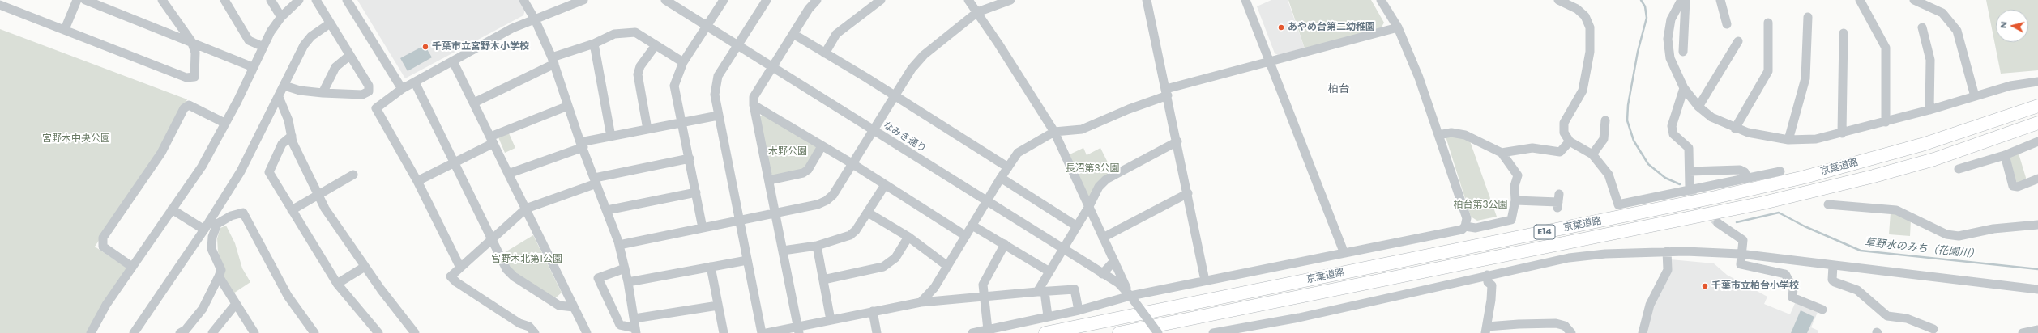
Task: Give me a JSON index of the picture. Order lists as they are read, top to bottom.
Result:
{
  "streets": {
    "highway": ["京葉道路", "E14"],
    "street": ["なみき通り"]
  },
  "districts": ["柏台"],
  "water": ["草野水のみち（花園川）"],
  "parks": [
    "宮野木中央公園",
    "木野公園",
    "長沼第3公園",
    "柏台第3公園",
    "宮野木北第1公園"
  ],
  "places": ["あやめ台第二幼稚園", "千葉市立宮野木小学校", "千葉市立柏台小学校"],
  "north": "left"
}
